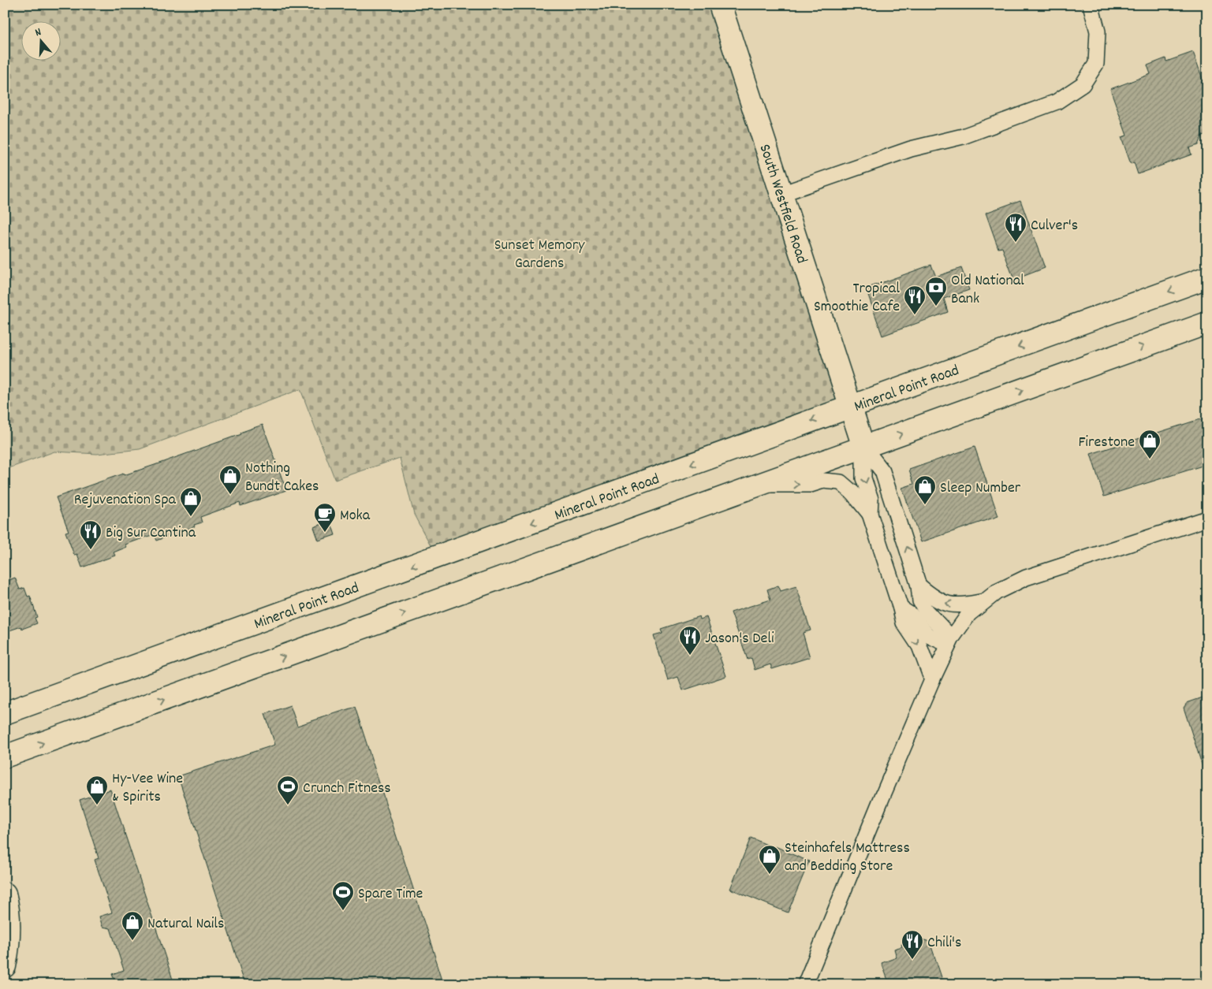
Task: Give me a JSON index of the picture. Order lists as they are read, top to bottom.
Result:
{
  "streets": {
    "main road": ["South Westfield Road", "Mineral Point Road"]
  },
  "crossings": [
    ["South Westfield Road", "Mineral Point Road"]
  ],
  "parks": ["Sunset Memory Gardens"],
  "places": {
    "restaurant": [
      "Culver's",
      "Tropical Smoothie Cafe",
      "Big Sur Cantina",
      "Jason's Deli",
      "Chili's"
    ],
    "bank": ["Old National Bank"],
    "shop": [
      "Firestone",
      "Nothing Bundt Cakes",
      "Sleep Number",
      "Rejuvenation Spa",
      "Hy-Vee Wine & Spirits",
      "Steinhafels Mattress and Bedding Store",
      "Natural Nails"
    ],
    "cafe": ["Moka"],
    "sports": ["Crunch Fitness", "Spare Time"]
  },
  "north": "top"
}
